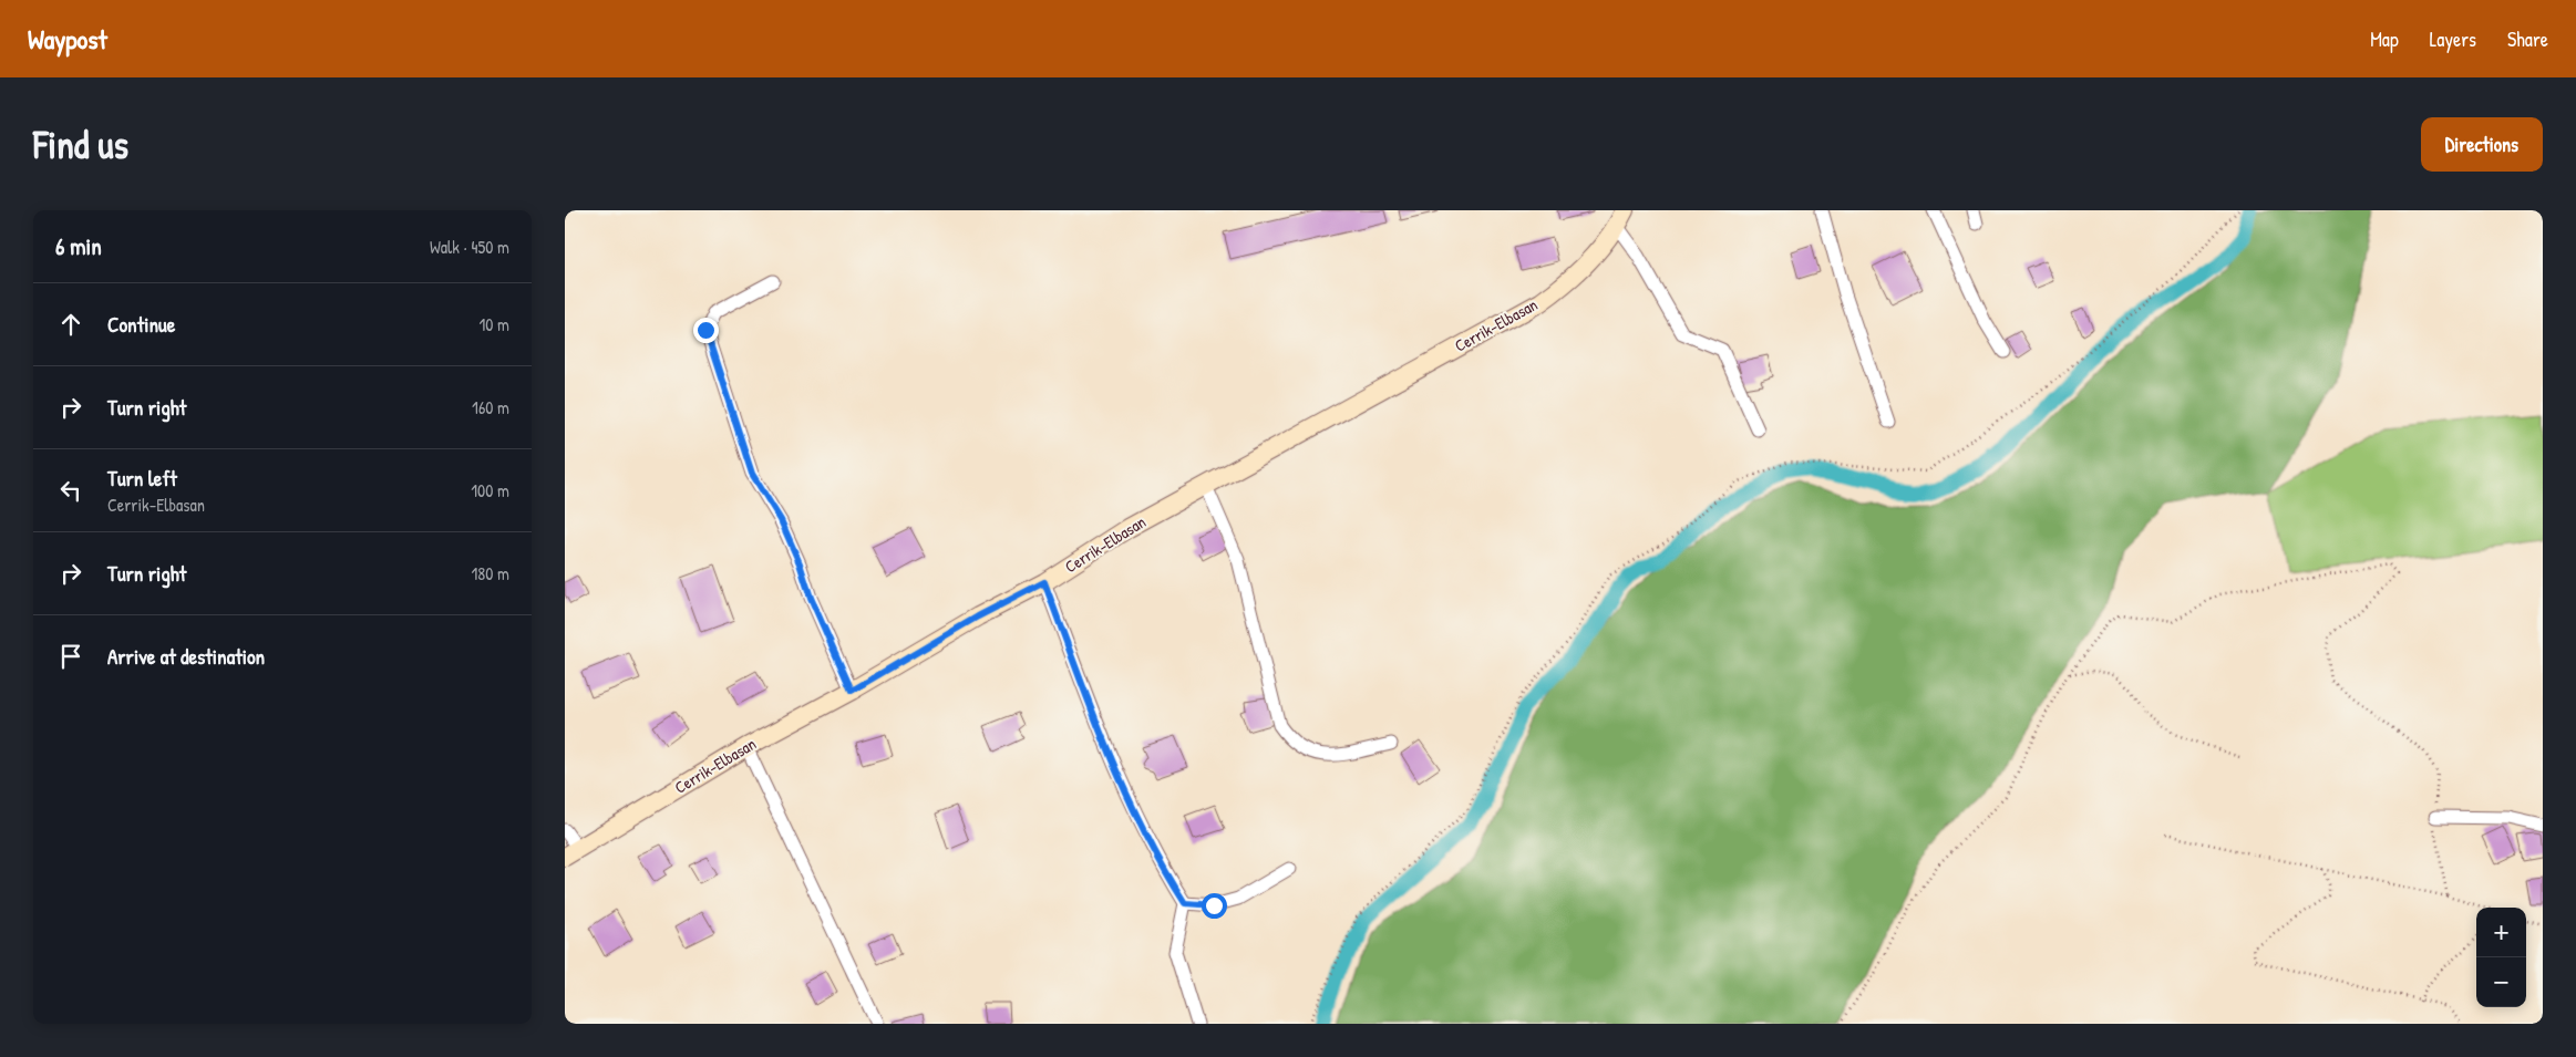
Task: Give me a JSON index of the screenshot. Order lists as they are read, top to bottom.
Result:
{
  "streets": {
    "main road": ["Cerrik-Elbasan"]
  },
  "page": {
    "header": "Waypost",
    "nav": ["Map", "Layers", "Share"],
    "buttons": "Directions",
    "title": "Find us",
    "heading": ["6 min", "Walk · 450 m"],
    "list": [
      ["Continue", "10 m"],
      ["Turn right", "160 m"],
      ["Turn left", "Cerrik-Elbasan", "100 m"],
      ["Turn right", "180 m"],
      "Arrive at destination"
    ],
    "map_buttons": ["+", "−"]
  }
}
